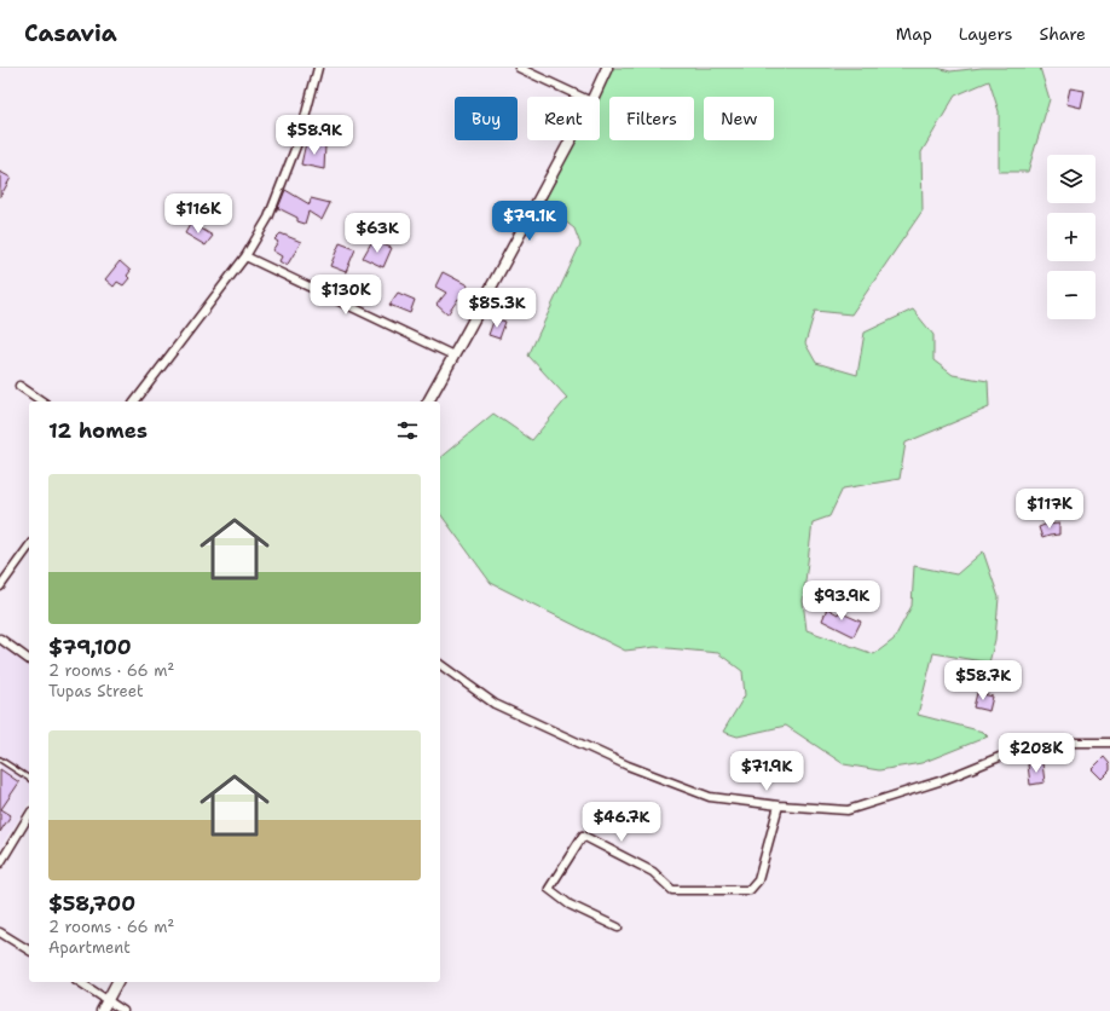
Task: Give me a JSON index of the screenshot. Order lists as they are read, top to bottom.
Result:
{
  "page": {
    "header": "Casavia",
    "nav": ["Map", "Layers", "Share"],
    "chip": [
      "Buy",
      "Rent",
      "Filters",
      "New"
    ],
    "price": [
      "$58.9K",
      "$116K",
      "$79.1K",
      "$63K",
      "$130K",
      "$85.3K",
      "$117K",
      "$93.9K",
      "$58.7K",
      "$208K",
      "$71.9K",
      "$46.7K"
    ],
    "map_buttons": ["+", "−"],
    "heading": "12 homes",
    "list": [
      {
        "name": "$79,100",
        "note": "2 rooms · 66 m² · Tupas Street"
      },
      {
        "name": "$58,700",
        "note": "2 rooms · 66 m² · Apartment"
      }
    ]
  }
}
